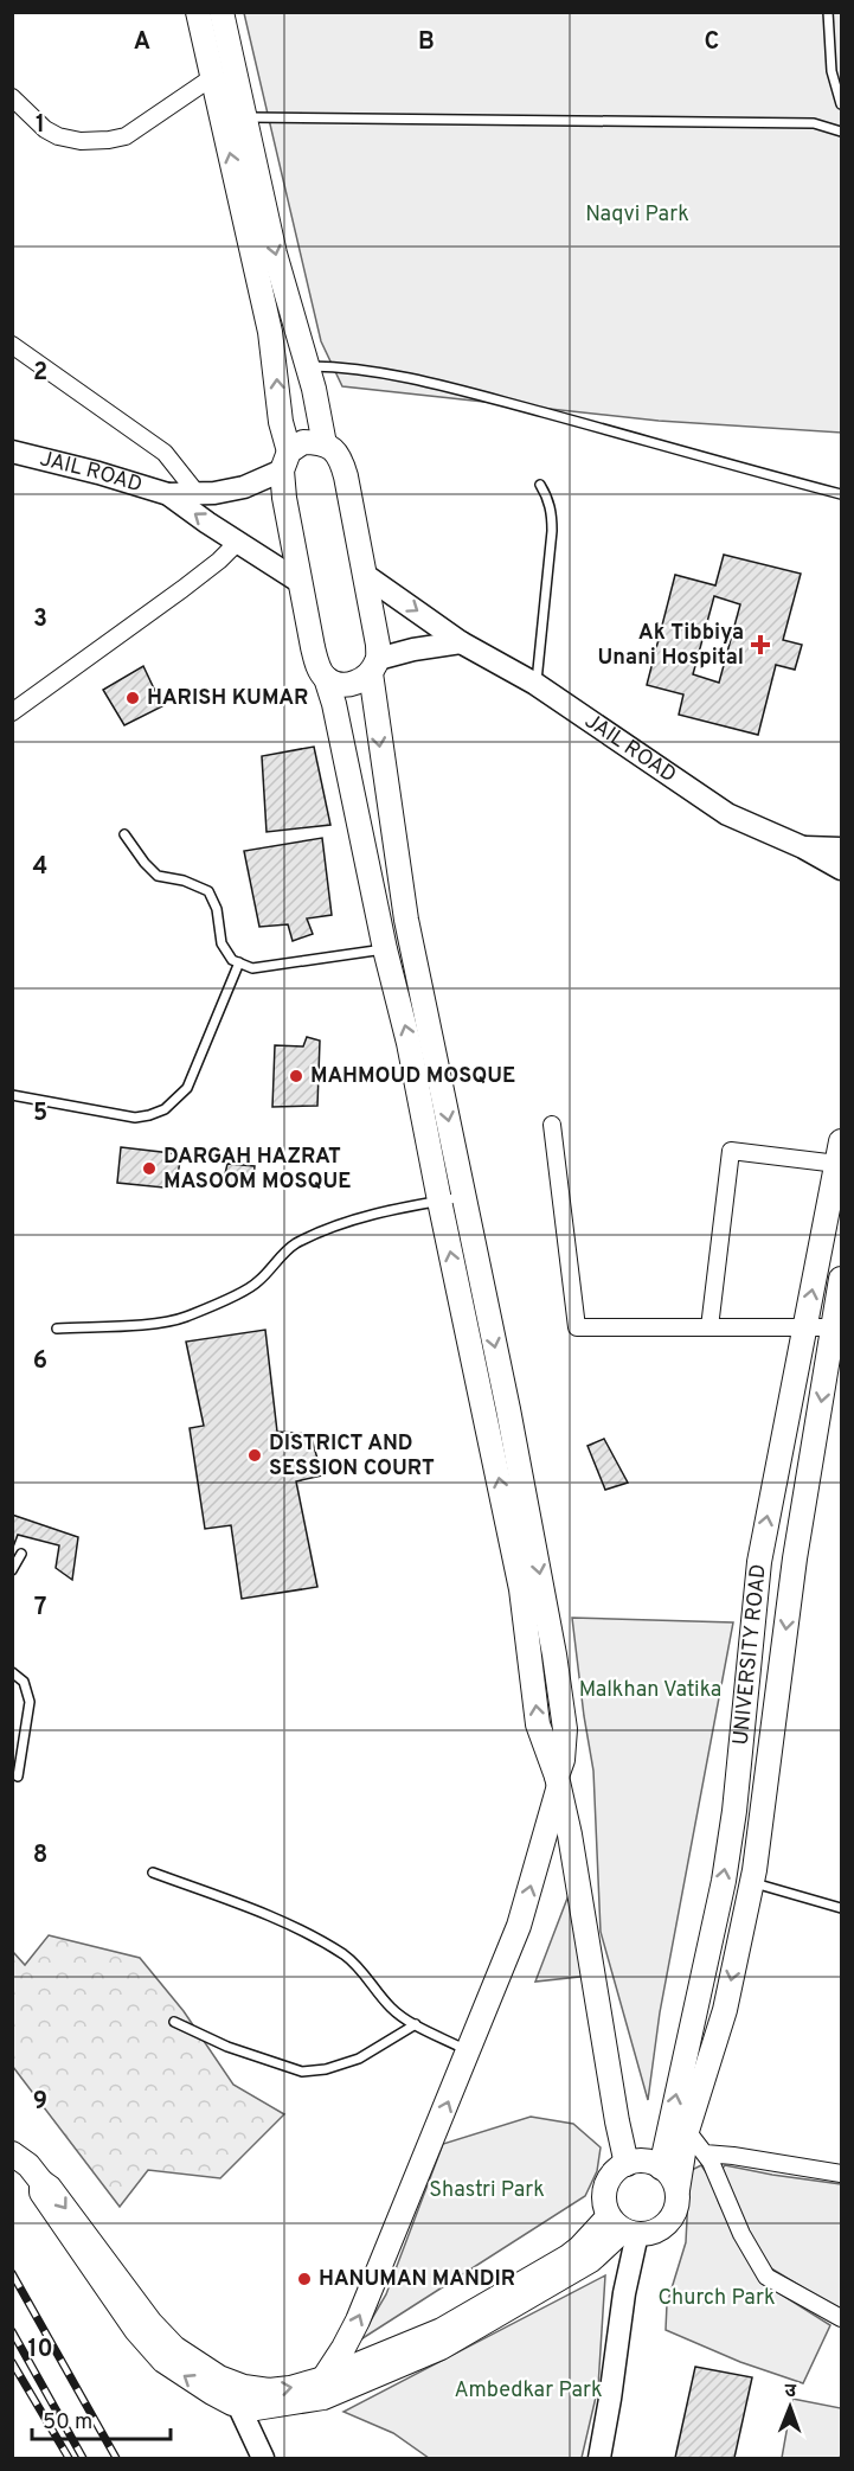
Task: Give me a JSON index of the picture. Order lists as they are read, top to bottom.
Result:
{
  "streets": {
    "main road": ["UNIVERSITY ROAD"],
    "street": ["JAIL ROAD"]
  },
  "parks": [
    "Naqvi Park",
    "Malkhan Vatika",
    "Shastri Park",
    "Church Park",
    "Ambedkar Park"
  ],
  "places": {
    "health": ["Ak Tibbiya Unani Hospital"],
    "other": [
      "HARISH KUMAR",
      "MAHMOUD MOSQUE",
      "DARGAH HAZRAT MASOOM MOSQUE",
      "DISTRICT AND SESSION COURT",
      "HANUMAN MANDIR"
    ]
  },
  "scale_bar": "50 m",
  "north": "top",
  "grid": {
    "columns": ["A", "B", "C"],
    "rows": [
      "1",
      "2",
      "3",
      "4",
      "5",
      "6",
      "7",
      "8",
      "9",
      "10"
    ]
  }
}
